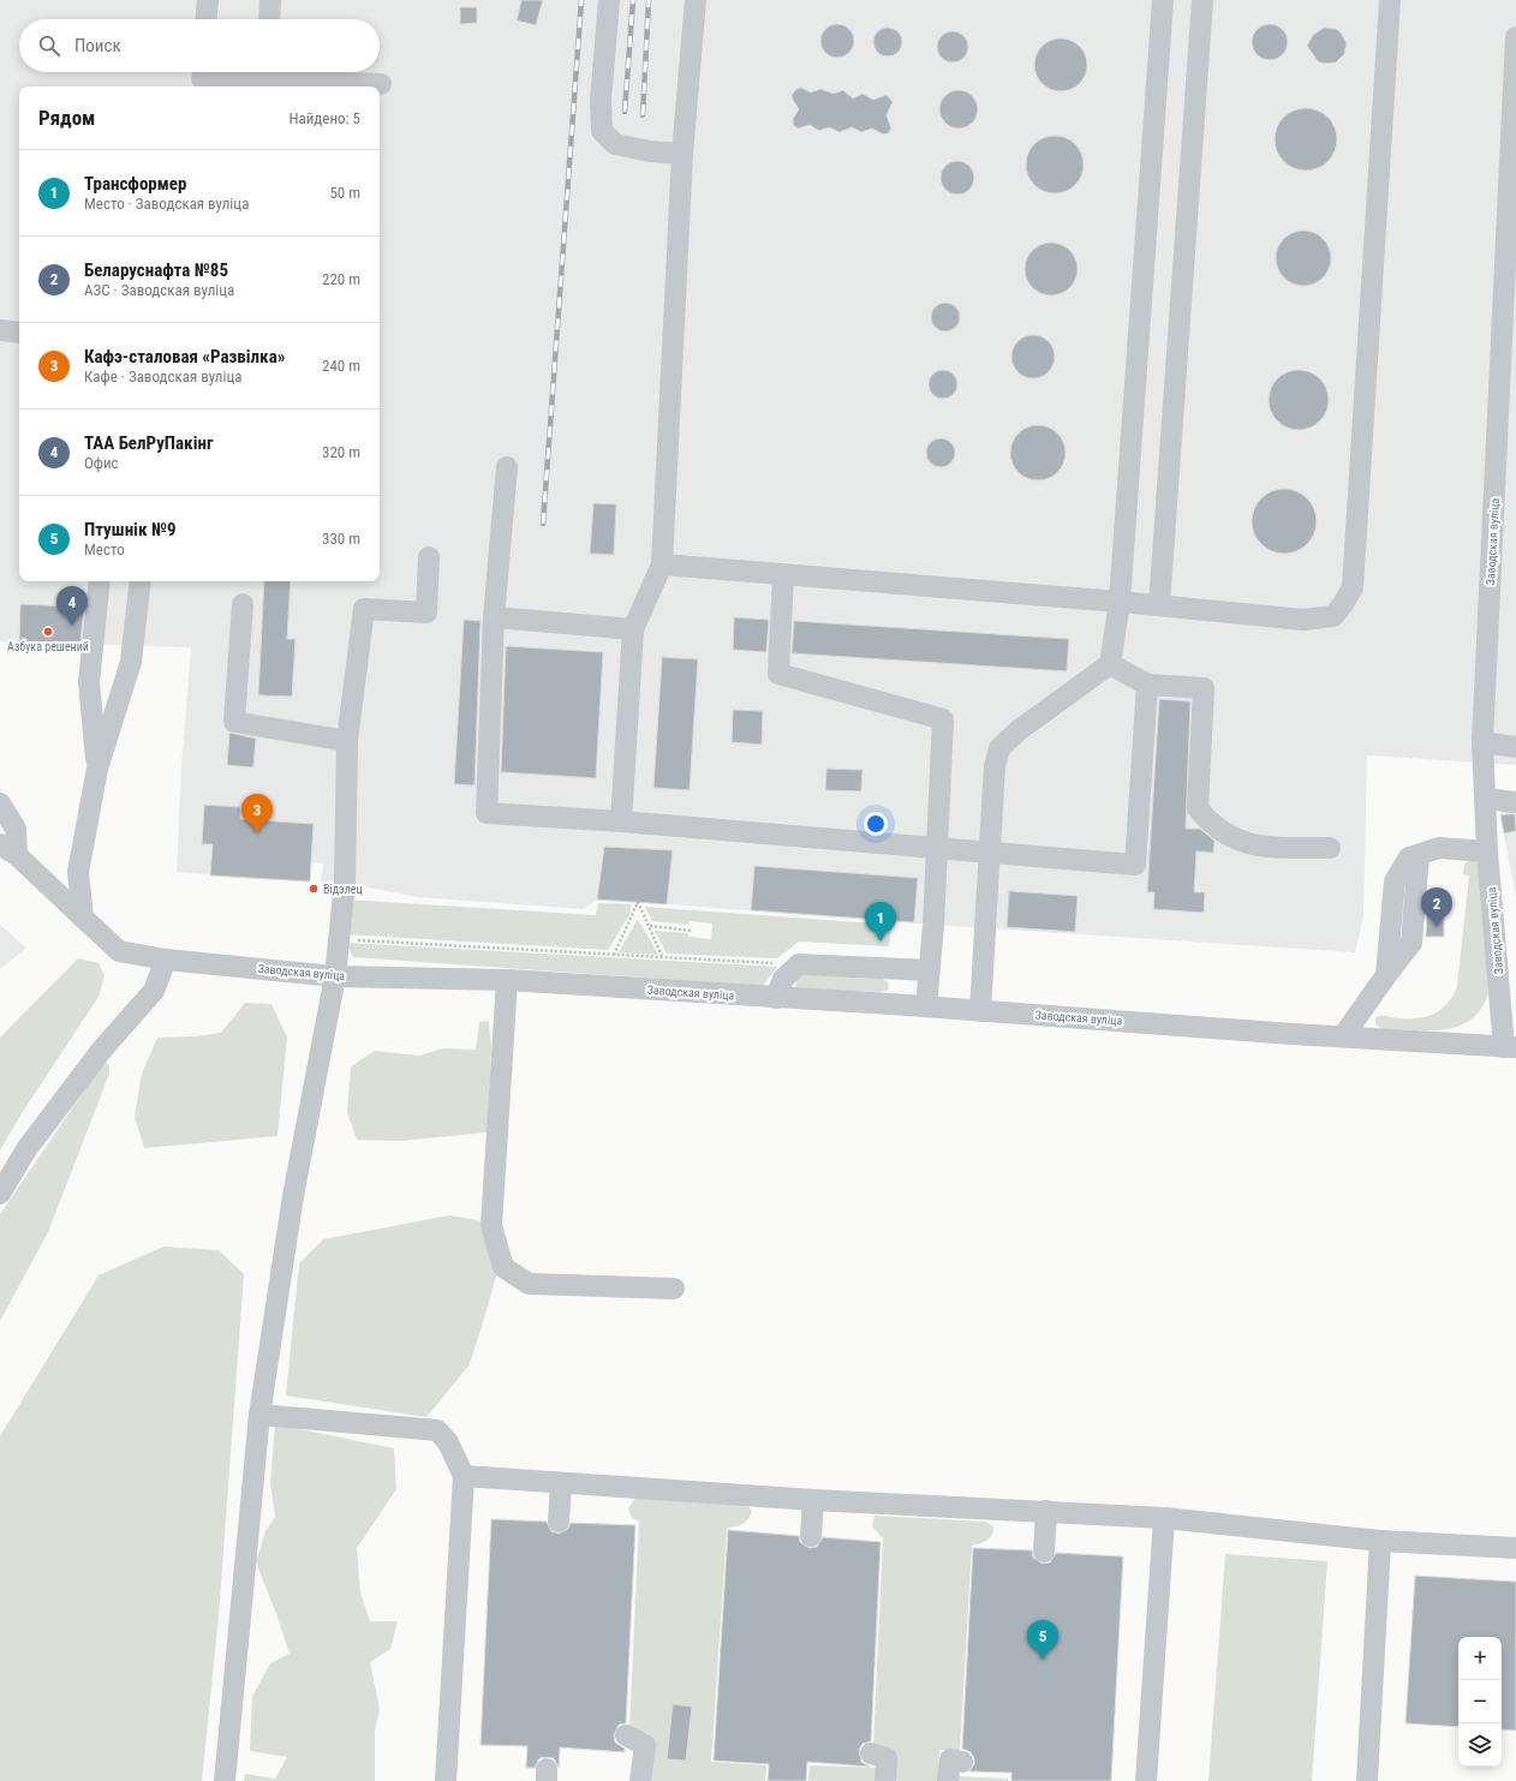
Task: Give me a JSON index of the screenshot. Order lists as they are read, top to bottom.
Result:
{
  "streets": {
    "street": ["Заводская вуліца"]
  },
  "places": ["Азбука решений", "Відэлец"],
  "page": {
    "search": "Поиск",
    "heading": ["Рядом", "Найдено: 5"],
    "list": [
      {
        "mark": "1",
        "name": "Трансформер",
        "note": "Место · Заводская вуліца",
        "value": "50 m"
      },
      {
        "mark": "2",
        "name": "Беларуснафта №85",
        "note": "АЗС · Заводская вуліца",
        "value": "220 m"
      },
      {
        "mark": "3",
        "name": "Кафэ-сталовая «Развілка»",
        "note": "Кафе · Заводская вуліца",
        "value": "240 m"
      },
      {
        "mark": "4",
        "name": "ТАА БелРуПакінг",
        "note": "Офис",
        "value": "320 m"
      },
      {
        "mark": "5",
        "name": "Птушнік №9",
        "note": "Место",
        "value": "330 m"
      }
    ],
    "pins": [
      "4",
      "3",
      "2",
      "1",
      "5"
    ],
    "map_buttons": ["+", "−"]
  }
}
